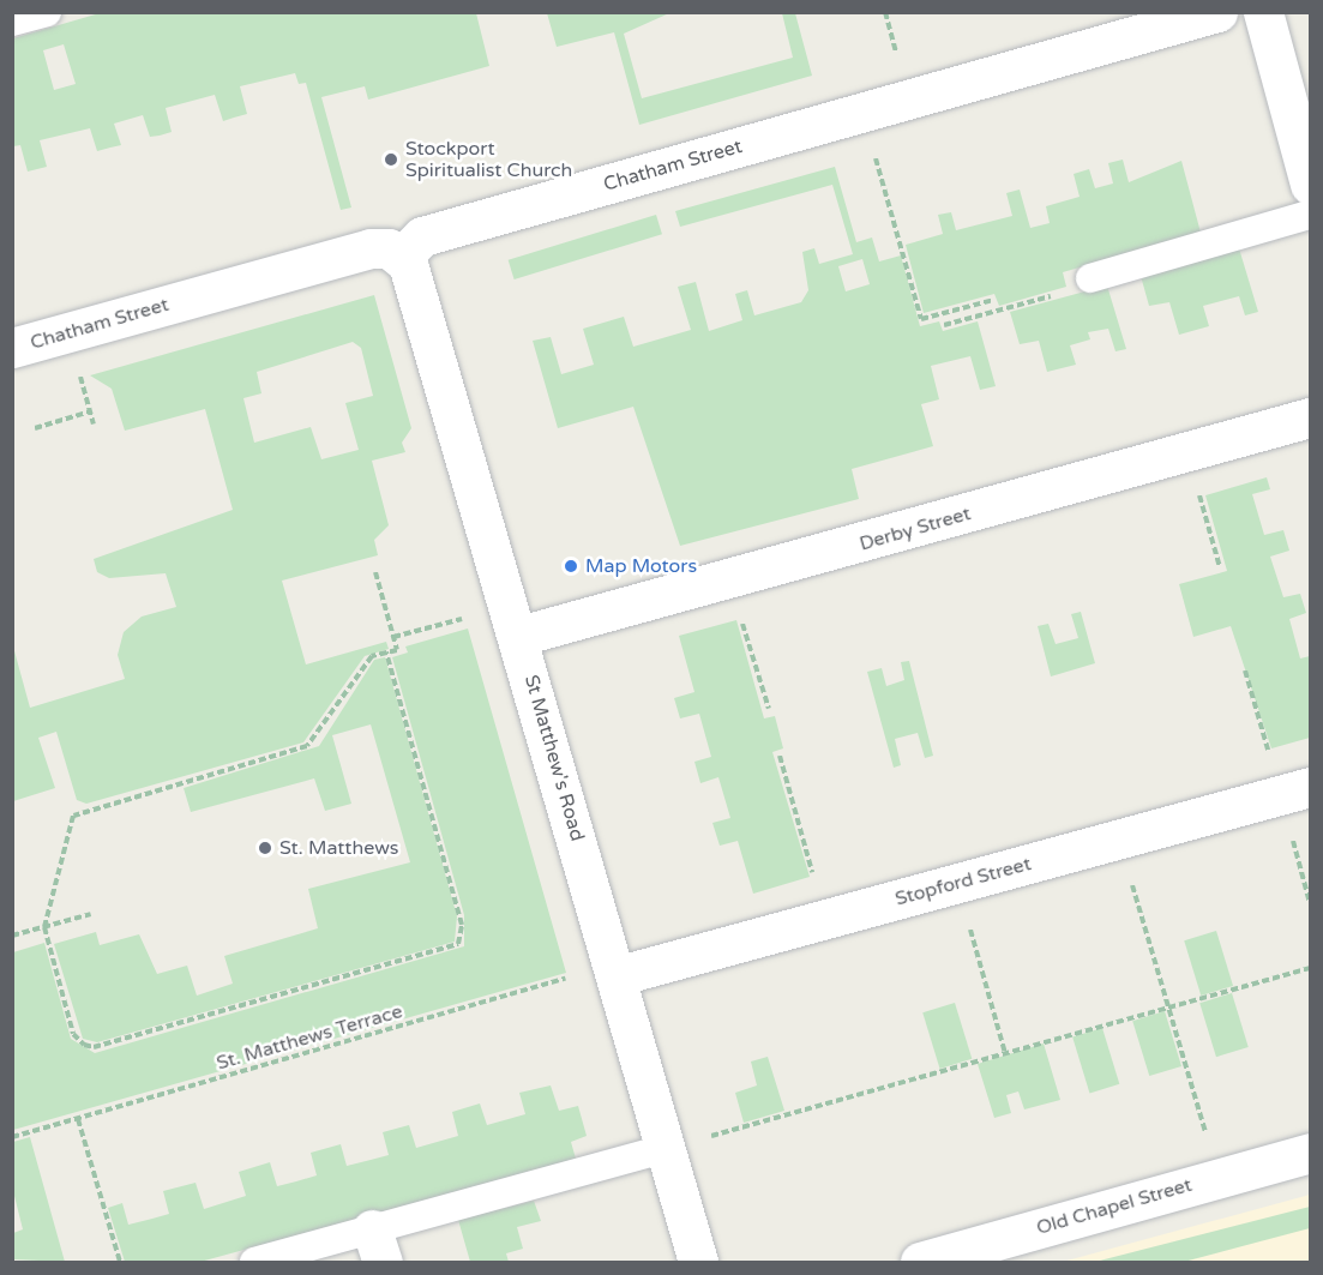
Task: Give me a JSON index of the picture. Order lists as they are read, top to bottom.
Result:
{
  "streets": {
    "street": [
      "Chatham Street",
      "Derby Street",
      "St Matthew's Road",
      "Stopford Street",
      "Old Chapel Street"
    ],
    "path": ["St. Matthews Terrace"]
  },
  "crossings": [
    ["Chatham Street", "St Matthew's Road"],
    ["Derby Street", "St Matthew's Road"],
    ["St Matthew's Road", "Stopford Street"],
    ["St Matthew's Road", "St. Matthews Terrace"],
    ["Stopford Street", "St. Matthews Terrace"]
  ],
  "places": ["Stockport Spiritualist Church", "Map Motors", "St. Matthews"]
}
